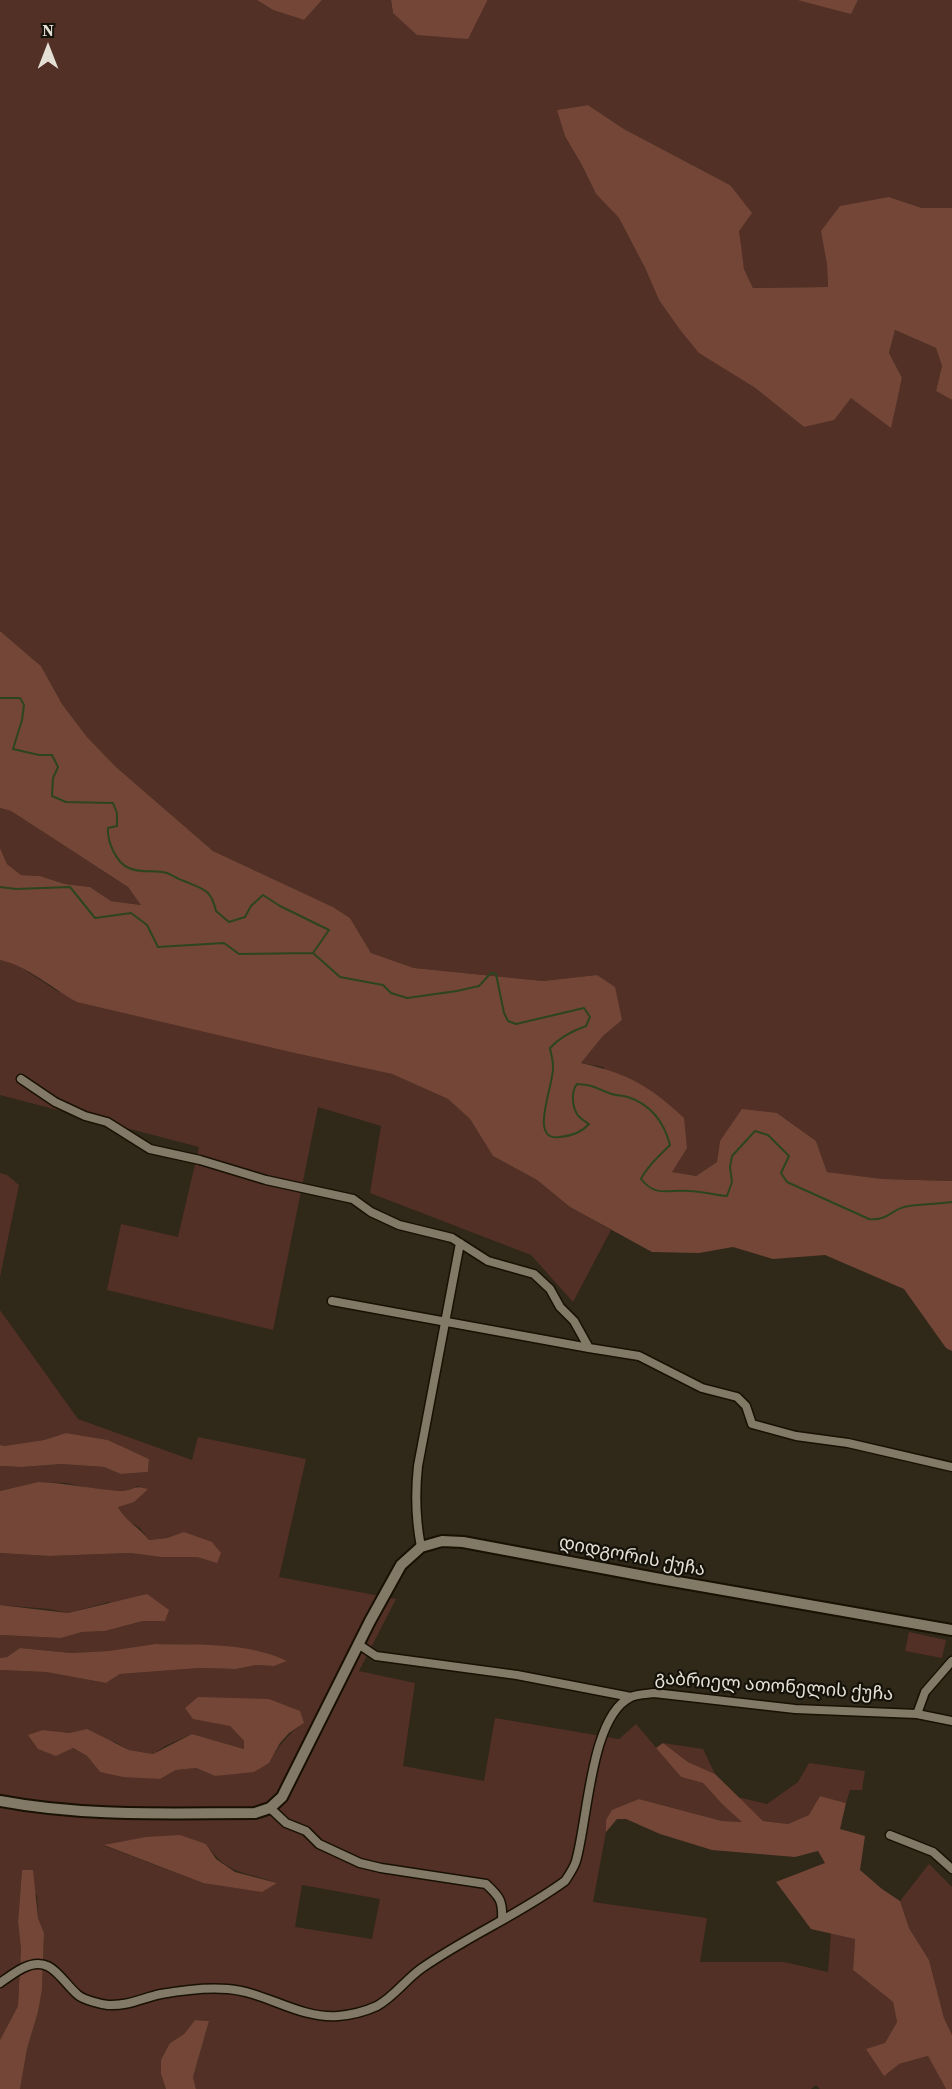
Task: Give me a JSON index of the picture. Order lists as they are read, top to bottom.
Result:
{
  "streets": {
    "street": ["დიდგორის ქუჩა", "გაბრიელ ათონელის ქუჩა"]
  },
  "north": "top"
}
